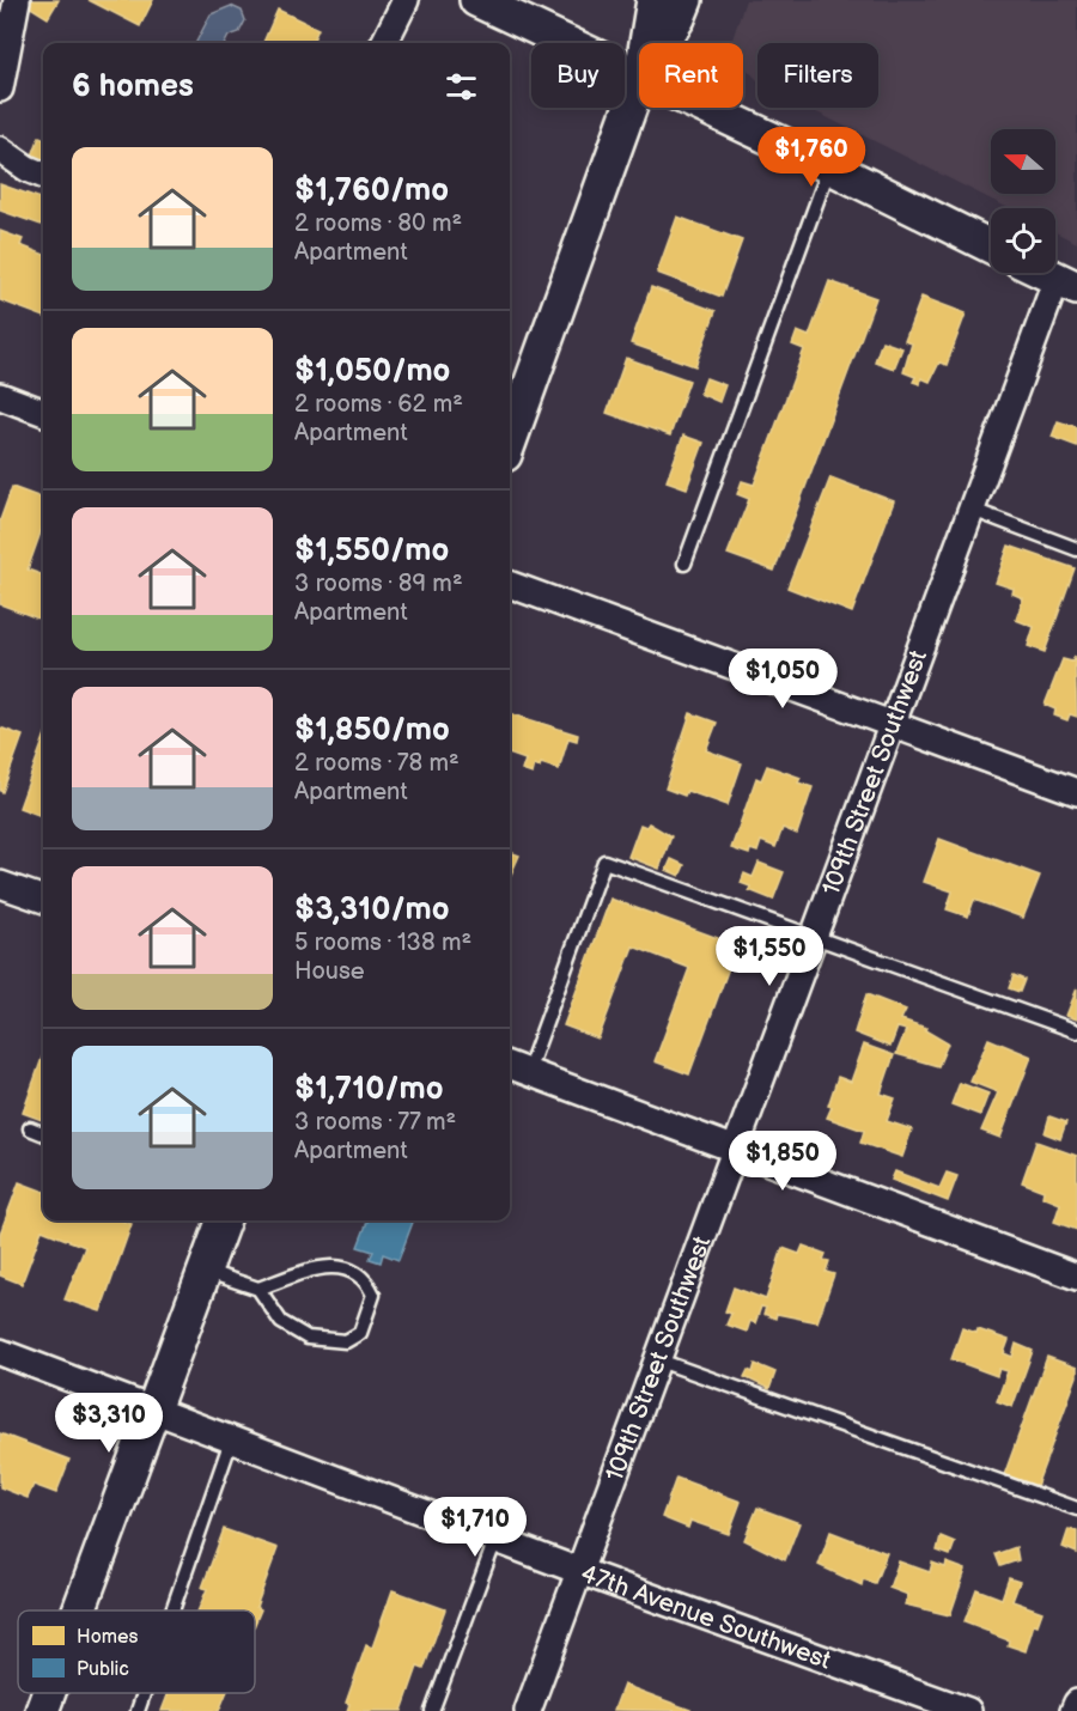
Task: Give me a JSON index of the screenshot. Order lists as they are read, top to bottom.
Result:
{
  "streets": {
    "street": ["109th Street Southwest", "47th Avenue Southwest"]
  },
  "crossings": [
    ["109th Street Southwest", "47th Avenue Southwest"]
  ],
  "legend": ["Homes", "Public"],
  "north": "left",
  "page": {
    "chip": ["Buy", "Rent", "Filters"],
    "heading": "6 homes",
    "price": [
      "$1,760",
      "$1,050",
      "$1,550",
      "$1,850",
      "$3,310",
      "$1,710"
    ],
    "list": [
      {
        "name": "$1,760/mo",
        "note": "2 rooms · 80 m² · Apartment"
      },
      {
        "name": "$1,050/mo",
        "note": "2 rooms · 62 m² · Apartment"
      },
      {
        "name": "$1,550/mo",
        "note": "3 rooms · 89 m² · Apartment"
      },
      {
        "name": "$1,850/mo",
        "note": "2 rooms · 78 m² · Apartment"
      },
      {
        "name": "$3,310/mo",
        "note": "5 rooms · 138 m² · House"
      },
      {
        "name": "$1,710/mo",
        "note": "3 rooms · 77 m² · Apartment"
      }
    ]
  }
}
